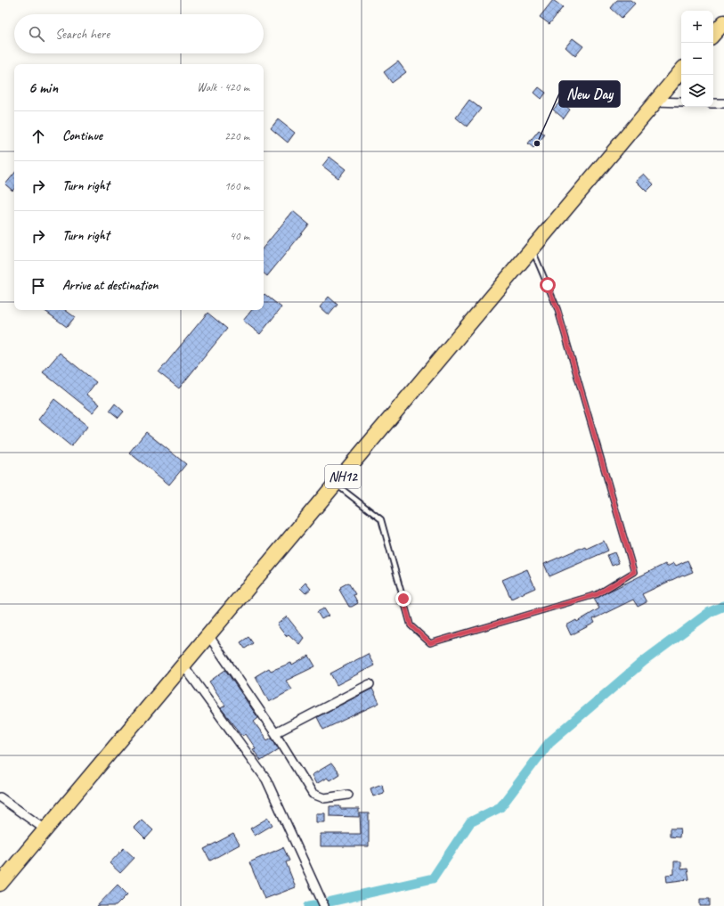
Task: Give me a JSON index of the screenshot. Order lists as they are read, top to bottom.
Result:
{
  "streets": {
    "highway": ["NH12"]
  },
  "places": ["New Day"],
  "page": {
    "map_buttons": ["+", "−"],
    "search": "Search here",
    "heading": ["6 min", "Walk · 420 m"],
    "list": [
      ["Continue", "220 m"],
      ["Turn right", "160 m"],
      ["Turn right", "40 m"],
      "Arrive at destination"
    ]
  }
}
